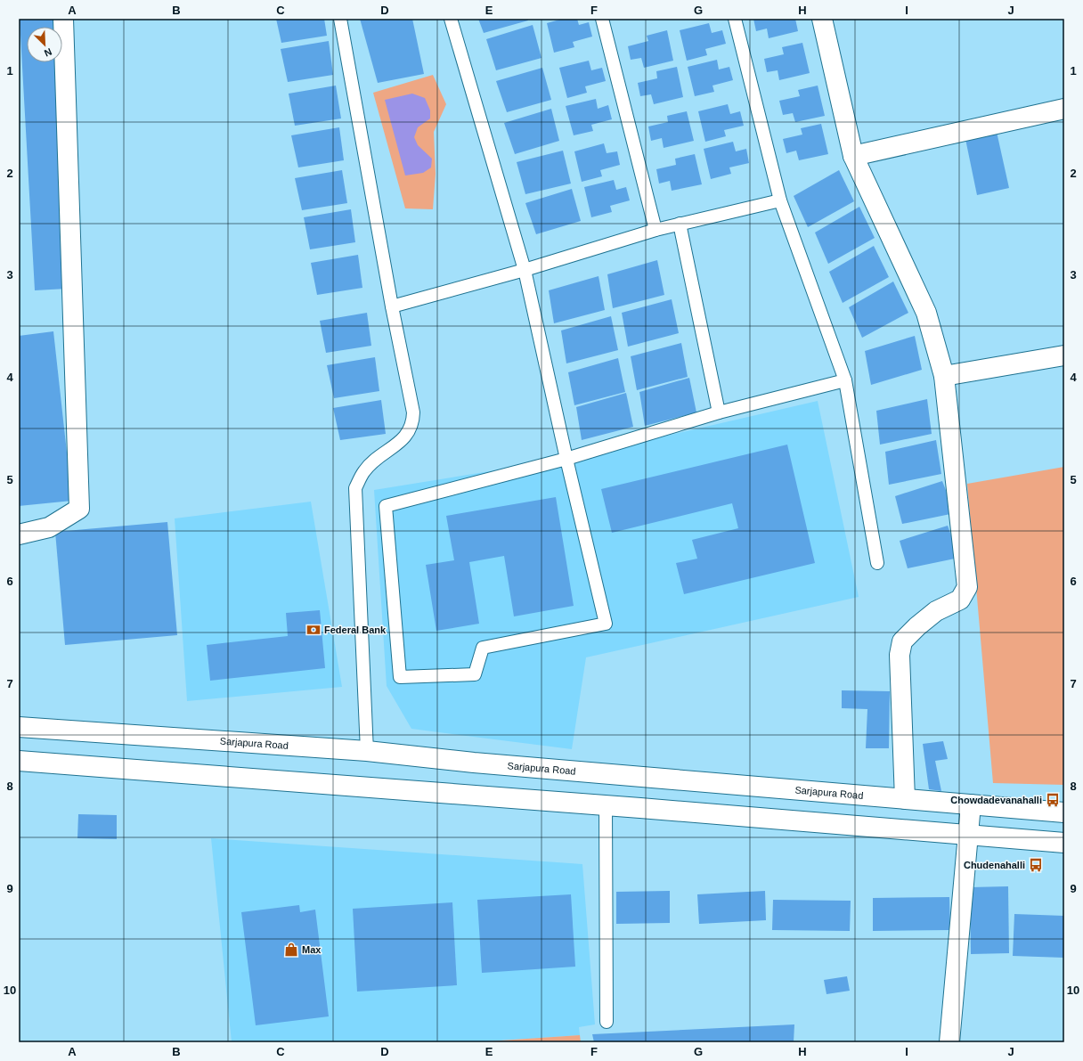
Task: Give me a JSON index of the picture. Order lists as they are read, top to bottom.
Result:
{
  "streets": {
    "main road": ["Sarjapura Road"]
  },
  "places": {
    "bank": ["Federal Bank"],
    "bus stop": ["Chowdadevanahalli", "Chudenahalli"],
    "shop": ["Max"]
  },
  "north": "bottom right",
  "grid": {
    "columns": [
      "A",
      "B",
      "C",
      "D",
      "E",
      "F",
      "G",
      "H",
      "I",
      "J"
    ],
    "rows": [
      "1",
      "2",
      "3",
      "4",
      "5",
      "6",
      "7",
      "8",
      "9",
      "10"
    ]
  }
}
